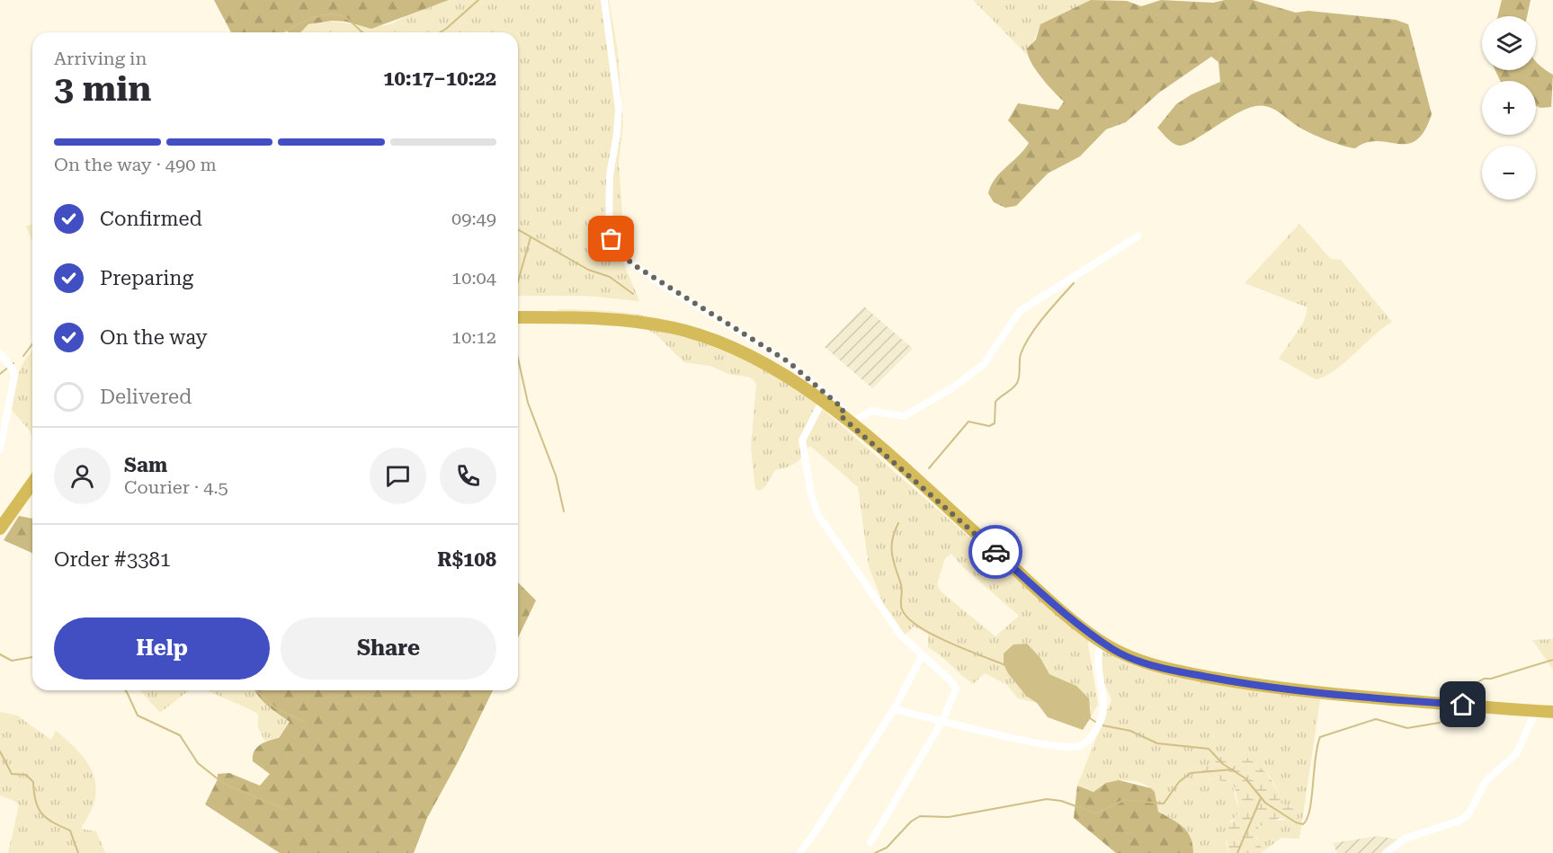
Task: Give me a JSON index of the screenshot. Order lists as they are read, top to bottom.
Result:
{
  "page": {
    "map_buttons": ["+", "−"],
    "heading": ["3 min", "Arriving in", "10:17–10:22"],
    "panel": [
      "Sam",
      "Courier · 4.5",
      "Order #3381",
      "R$108"
    ],
    "bar": "On the way · 490 m",
    "list": [
      ["Confirmed", "09:49"],
      ["Preparing", "10:04"],
      ["On the way", "10:12"],
      "Delivered"
    ],
    "buttons": ["Help", "Share"]
  }
}
